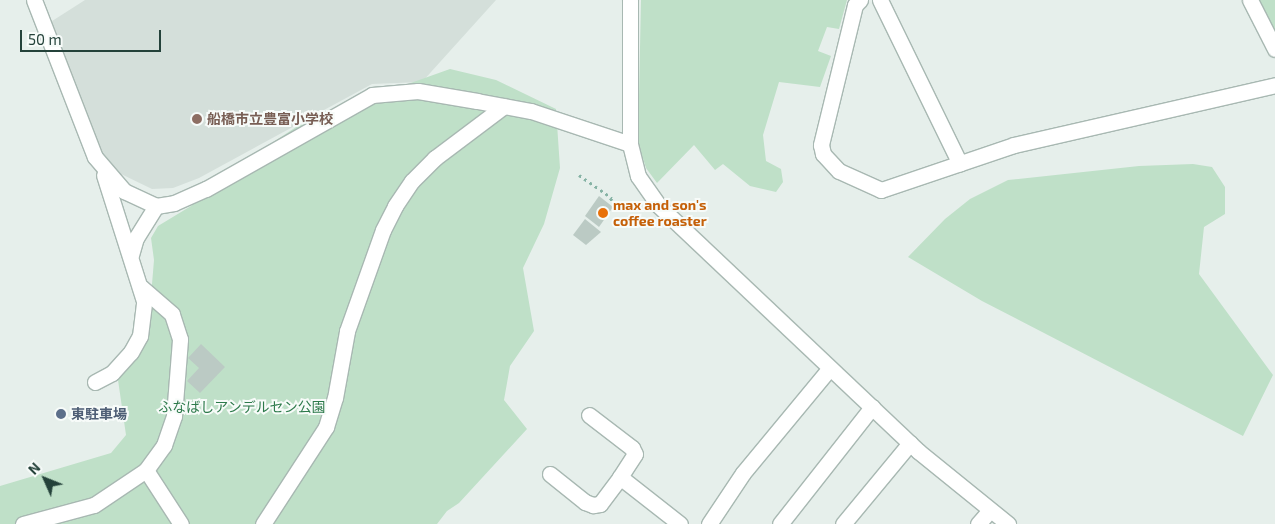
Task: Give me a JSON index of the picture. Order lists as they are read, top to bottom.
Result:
{
  "parks": ["ふなばしアンデルセン公園"],
  "places": ["船橋市立豊富小学校", "max and son's coffee roaster", "東駐車場"],
  "scale_bar": "50 m",
  "north": "top left"
}
